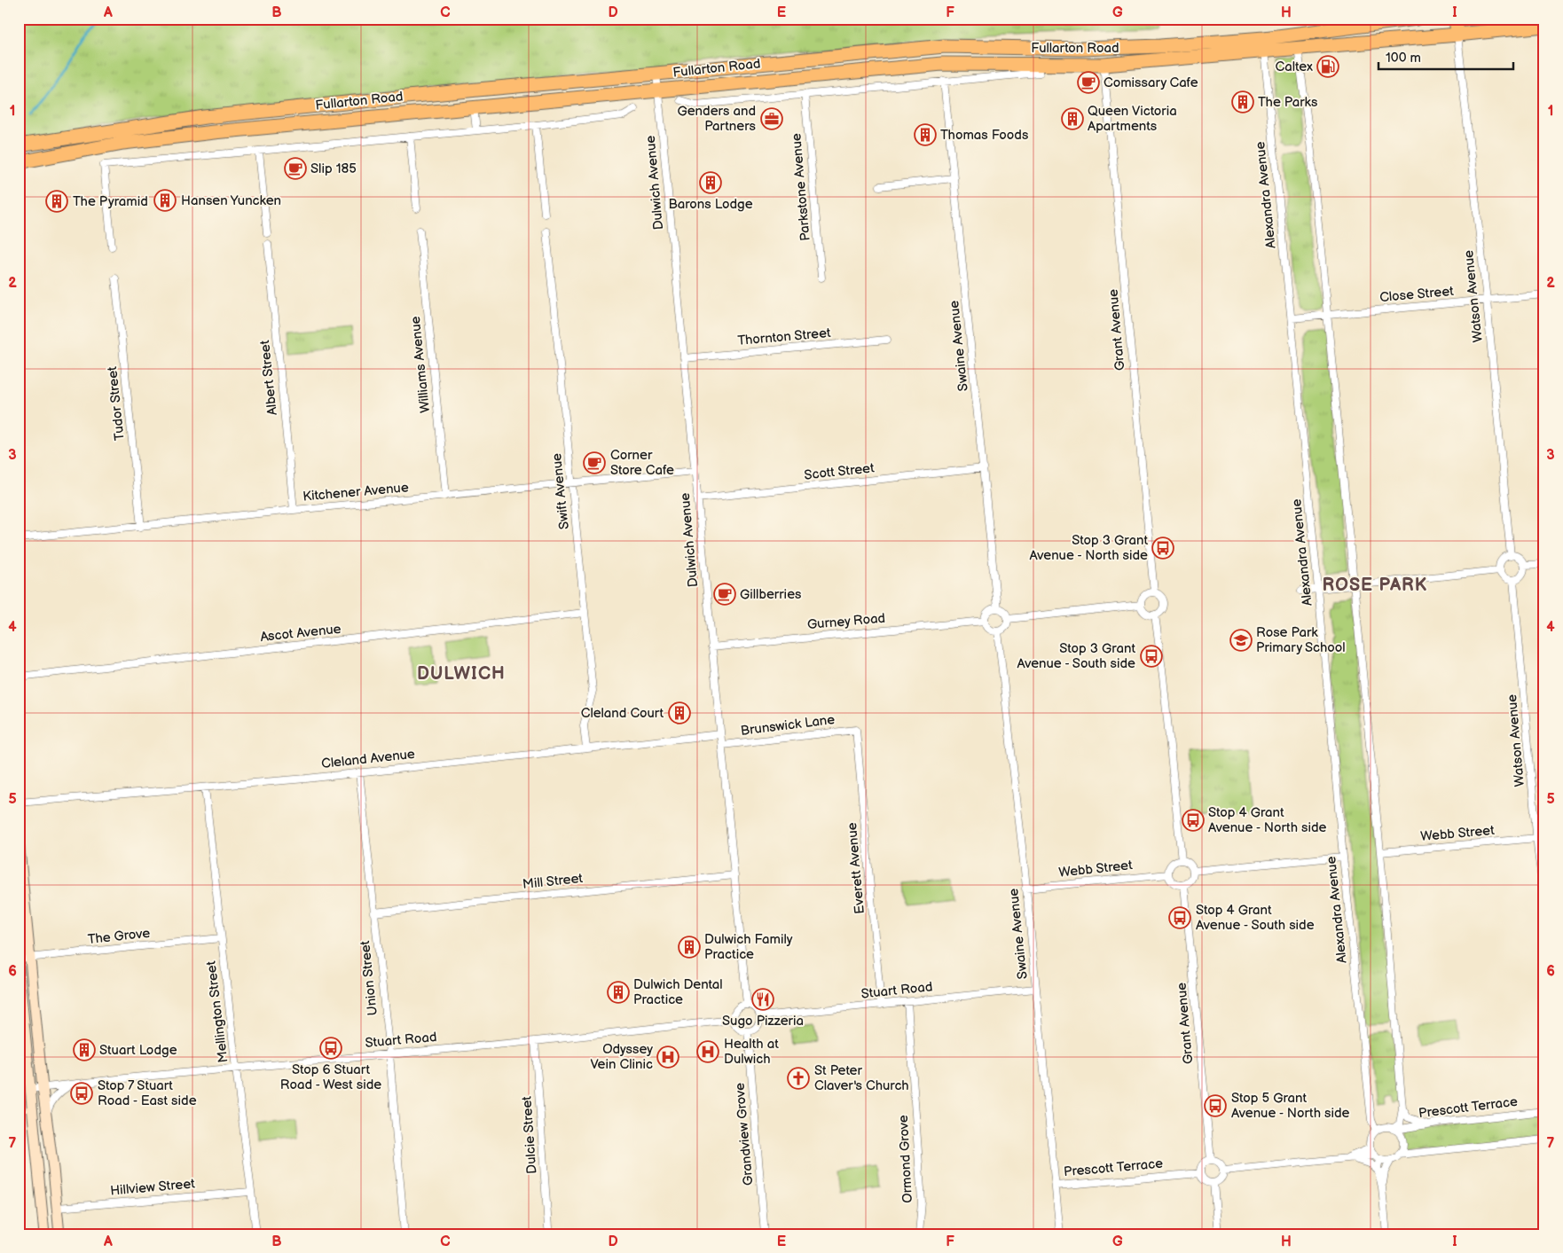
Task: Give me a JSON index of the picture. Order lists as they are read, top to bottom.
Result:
{
  "streets": {
    "highway": ["Fullarton Road"],
    "street": [
      "Dulwich Avenue",
      "Parkstone Avenue",
      "Alexandra Avenue",
      "Close Street",
      "Watson Avenue",
      "Grant Avenue",
      "Thornton Street",
      "Swaine Avenue",
      "Williams Avenue",
      "Albert Street",
      "Tudor Street",
      "Scott Street",
      "Swift Avenue",
      "Kitchener Avenue",
      "Gurney Road",
      "Ascot Avenue",
      "Brunswick Lane",
      "Cleland Avenue",
      "Webb Street",
      "Everett Avenue",
      "Mill Street",
      "The Grove",
      "Union Street",
      "Stuart Road",
      "Mellington Street",
      "Prescott Terrace",
      "Grandview Grove",
      "Dulcie Street",
      "Ormond Grove",
      "Hillview Street"
    ]
  },
  "crossings": [
    ["Fullarton Road", "Dulwich Avenue"],
    ["Fullarton Road", "Parkstone Avenue"],
    ["Fullarton Road", "Alexandra Avenue"],
    ["Fullarton Road", "Watson Avenue"],
    ["Fullarton Road", "Grant Avenue"],
    ["Fullarton Road", "Swaine Avenue"],
    ["Dulwich Avenue", "Thornton Street"],
    ["Dulwich Avenue", "Scott Street"],
    ["Dulwich Avenue", "Kitchener Avenue"],
    ["Dulwich Avenue", "Gurney Road"],
    ["Dulwich Avenue", "Brunswick Lane"],
    ["Dulwich Avenue", "Cleland Avenue"],
    ["Dulwich Avenue", "Mill Street"],
    ["Dulwich Avenue", "Stuart Road"],
    ["Dulwich Avenue", "Grandview Grove"],
    ["Alexandra Avenue", "Close Street"],
    ["Alexandra Avenue", "Prescott Terrace"],
    ["Close Street", "Watson Avenue"],
    ["Watson Avenue", "Webb Street"],
    ["Grant Avenue", "Webb Street"],
    ["Grant Avenue", "Prescott Terrace"],
    ["Swaine Avenue", "Scott Street"],
    ["Swaine Avenue", "Gurney Road"],
    ["Swaine Avenue", "Webb Street"],
    ["Swaine Avenue", "Stuart Road"],
    ["Swaine Avenue", "Prescott Terrace"],
    ["Williams Avenue", "Kitchener Avenue"],
    ["Albert Street", "Kitchener Avenue"],
    ["Tudor Street", "Kitchener Avenue"],
    ["Swift Avenue", "Kitchener Avenue"],
    ["Swift Avenue", "Ascot Avenue"],
    ["Swift Avenue", "Cleland Avenue"],
    ["Brunswick Lane", "Everett Avenue"],
    ["Cleland Avenue", "Union Street"],
    ["Cleland Avenue", "Mellington Street"],
    ["Everett Avenue", "Stuart Road"],
    ["Mill Street", "Union Street"],
    ["The Grove", "Mellington Street"],
    ["Union Street", "Stuart Road"],
    ["Stuart Road", "Mellington Street"],
    ["Stuart Road", "Grandview Grove"],
    ["Stuart Road", "Dulcie Street"],
    ["Stuart Road", "Ormond Grove"],
    ["Mellington Street", "Hillview Street"]
  ],
  "districts": ["ROSE PARK", "DULWICH"],
  "places": {
    "fuel station": ["Caltex"],
    "cafe": [
      "Comissary Cafe",
      "Slip 185",
      "Corner Store Cafe",
      "Gillberries"
    ],
    "building": [
      "The Parks",
      "Queen Victoria Apartments",
      "Thomas Foods",
      "Barons Lodge",
      "Hansen Yuncken",
      "The Pyramid",
      "Cleland Court",
      "Dulwich Family Practice",
      "Dulwich Dental Practice",
      "Stuart Lodge"
    ],
    "office": ["Genders and Partners"],
    "bus stop": [
      "Stop 3 Grant Avenue - North side",
      "Stop 3 Grant Avenue - South side",
      "Stop 4 Grant Avenue - North side",
      "Stop 4 Grant Avenue - South side",
      "Stop 6 Stuart Road - West side",
      "Stop 7 Stuart Road - East side",
      "Stop 5 Grant Avenue - North side"
    ],
    "school or university": ["Rose Park Primary School"],
    "restaurant": ["Sugo Pizzeria"],
    "hospital": ["Health at Dulwich", "Odyssey Vein Clinic"],
    "church": ["St Peter Claver's Church"]
  },
  "scale_bar": "100 m",
  "grid": {
    "columns": [
      "A",
      "B",
      "C",
      "D",
      "E",
      "F",
      "G",
      "H",
      "I"
    ],
    "rows": [
      "1",
      "2",
      "3",
      "4",
      "5",
      "6",
      "7"
    ]
  }
}
